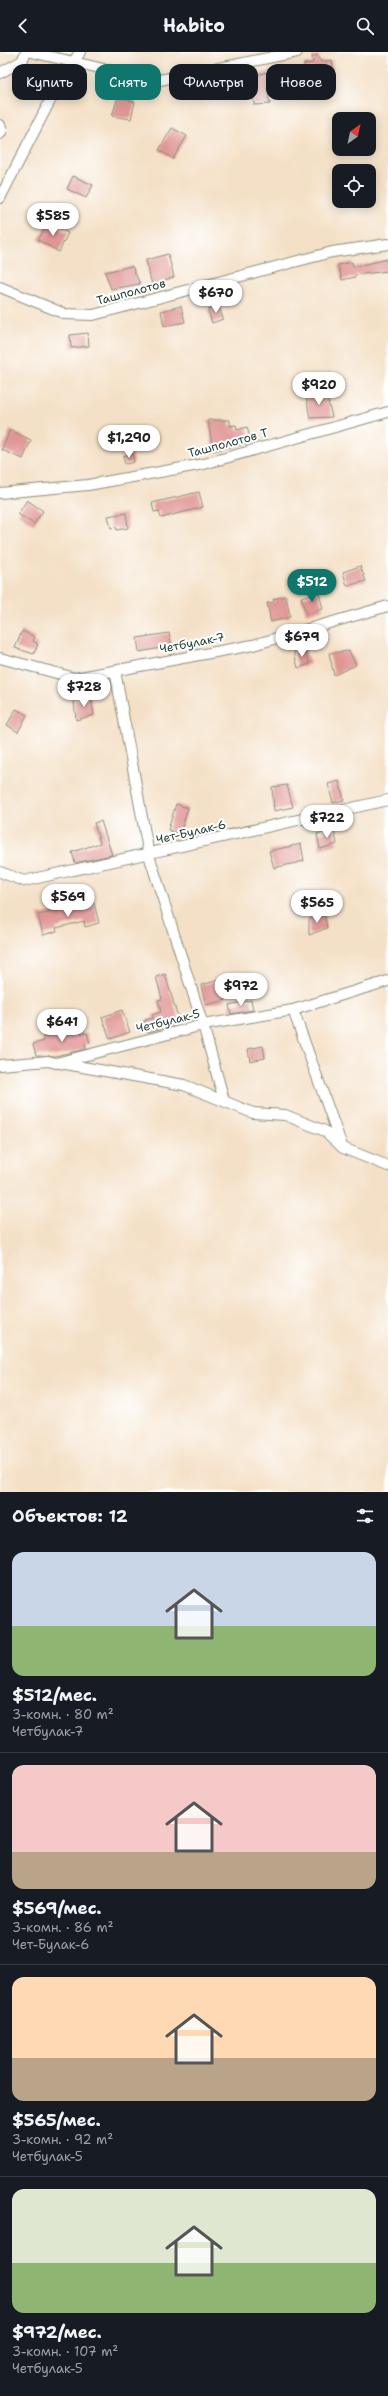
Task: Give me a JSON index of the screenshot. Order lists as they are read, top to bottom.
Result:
{
  "streets": {
    "street": [
      "Ташполотов",
      "Ташполотов Т",
      "Четбулак-7",
      "Чет-Булак-6",
      "Четбулак-5"
    ]
  },
  "north": "top right",
  "page": {
    "header": "Habito",
    "chip": [
      "Купить",
      "Снять",
      "Фильтры",
      "Новое"
    ],
    "price": [
      "$585",
      "$670",
      "$920",
      "$1,290",
      "$512",
      "$679",
      "$728",
      "$722",
      "$569",
      "$565",
      "$972",
      "$641"
    ],
    "heading": "Объектов: 12",
    "list": [
      {
        "name": "$512/мес.",
        "note": "3-комн. · 80 m² · Четбулак-7"
      },
      {
        "name": "$569/мес.",
        "note": "3-комн. · 86 m² · Чет-Булак-6"
      },
      {
        "name": "$565/мес.",
        "note": "3-комн. · 92 m² · Четбулак-5"
      },
      {
        "name": "$972/мес.",
        "note": "3-комн. · 107 m² · Четбулак-5"
      }
    ]
  }
}
